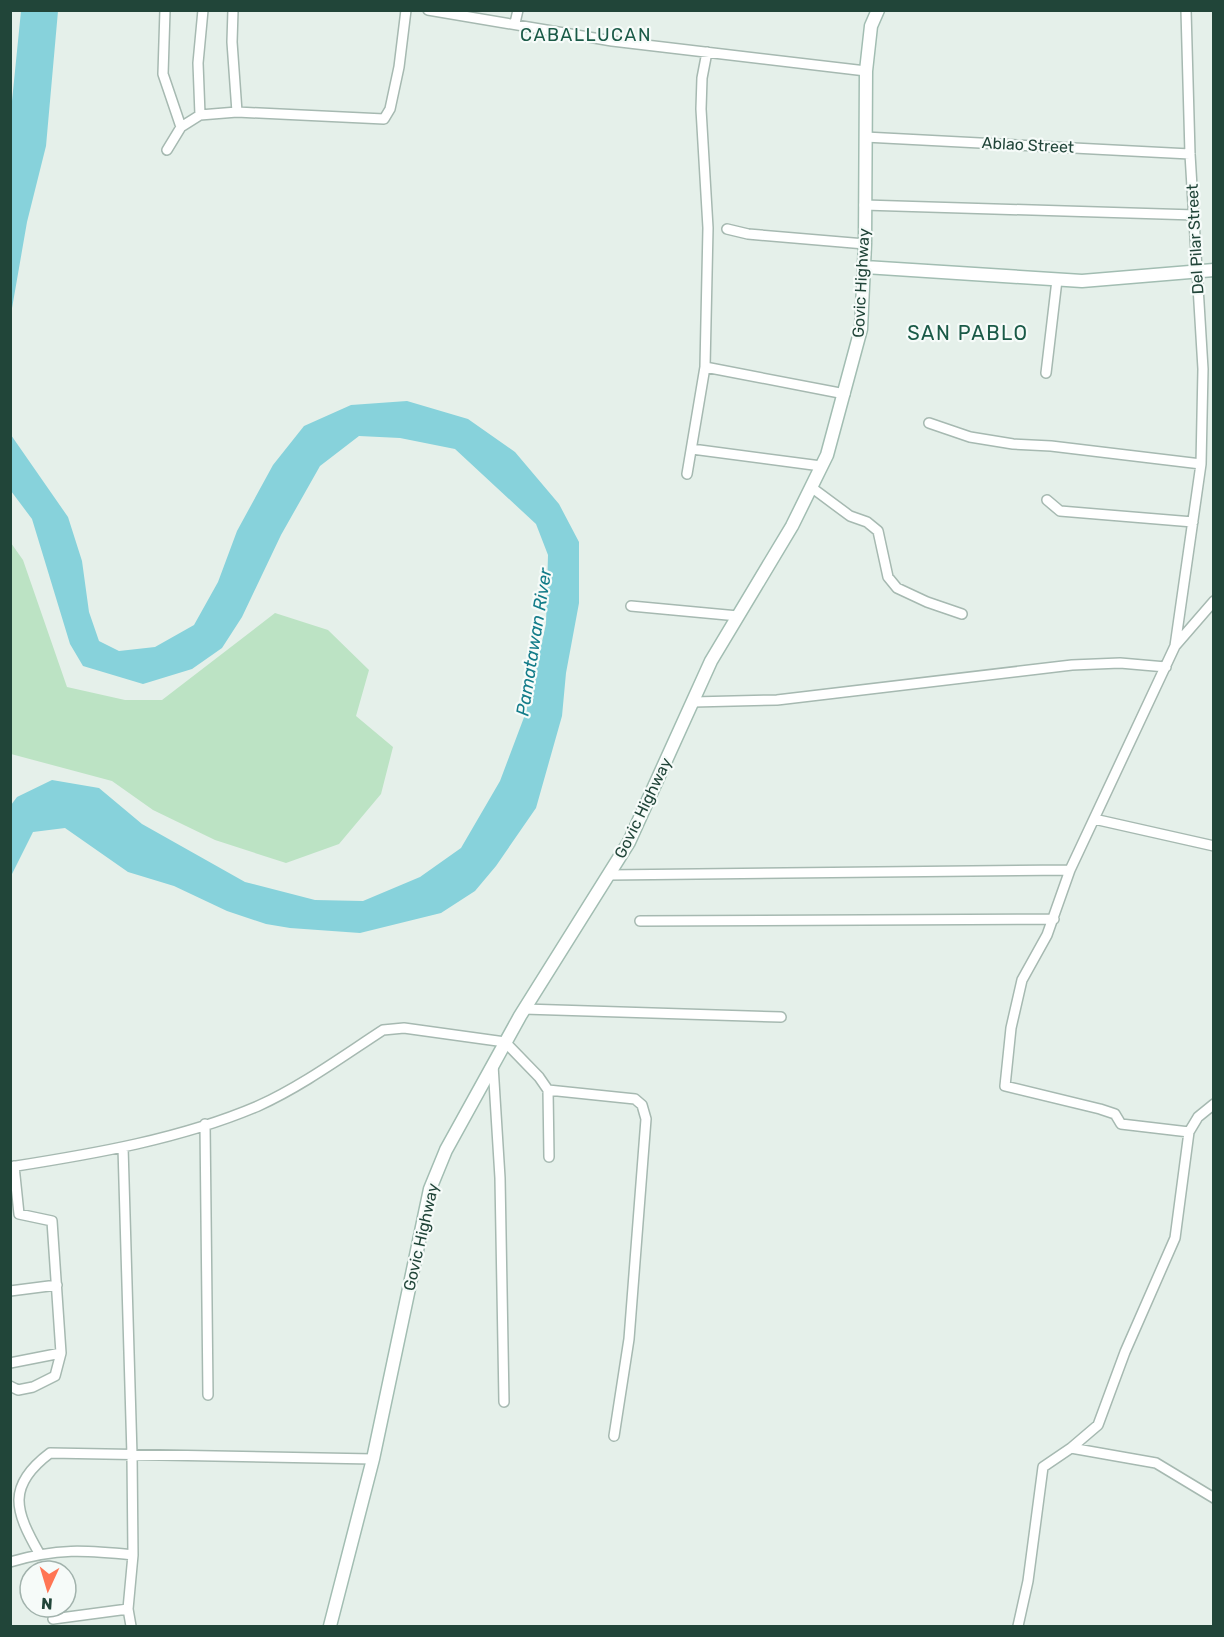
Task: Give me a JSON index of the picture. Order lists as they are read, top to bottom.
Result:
{
  "streets": {
    "main road": ["Govic Highway"],
    "street": ["Ablao Street", "Del Pilar Street"]
  },
  "crossings": [
    ["Ablao Street", "Del Pilar Street"],
    ["Ablao Street", "Govic Highway"]
  ],
  "districts": ["CABALLUCAN", "SAN PABLO"],
  "water": ["Pamatawan River"],
  "north": "bottom"
}
